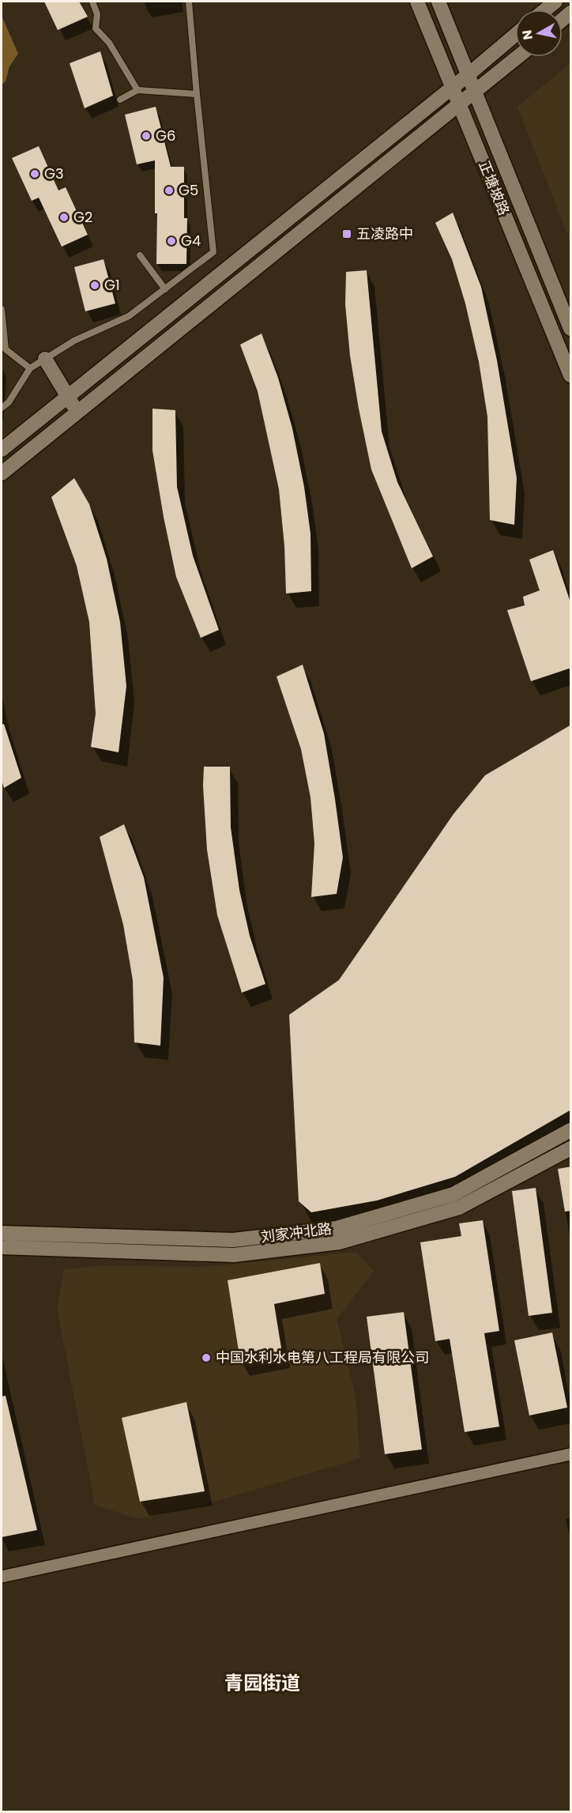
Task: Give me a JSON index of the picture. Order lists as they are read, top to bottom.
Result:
{
  "streets": {
    "street": ["正塘坡路", "刘家冲北路"]
  },
  "districts": ["青园街道"],
  "places": {
    "other": [
      "G6",
      "G3",
      "G5",
      "G2",
      "G4",
      "G1",
      "中国水利水电第八工程局有限公司"
    ],
    "transit": ["五凌路中"]
  },
  "north": "left"
}
